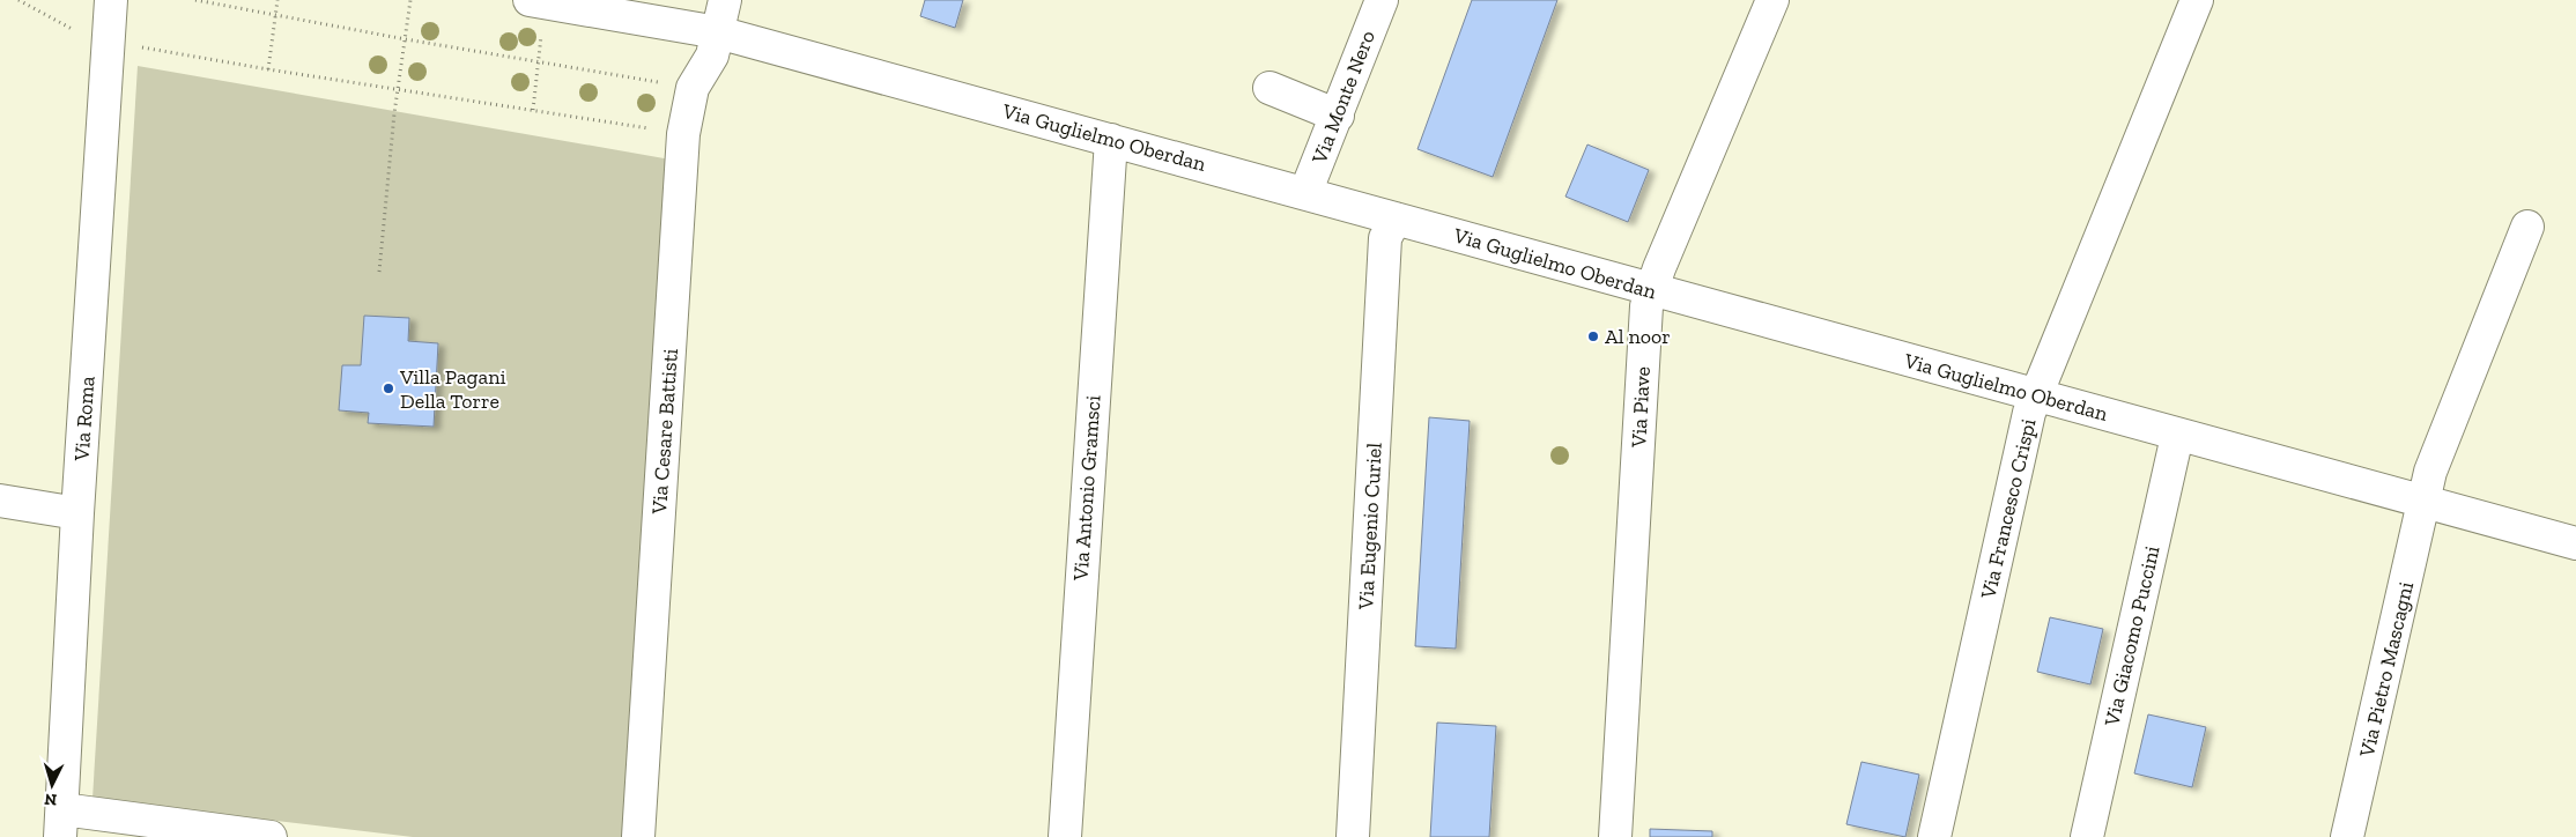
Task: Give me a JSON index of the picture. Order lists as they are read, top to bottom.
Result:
{
  "streets": {
    "street": [
      "Via Monte Nero",
      "Via Guglielmo Oberdan",
      "Via Piave",
      "Via Roma",
      "Via Cesare Battisti",
      "Via Antonio Gramsci",
      "Via Francesco Crispi",
      "Via Eugenio Curiel",
      "Via Giacomo Puccini",
      "Via Pietro Mascagni"
    ]
  },
  "crossings": [
    ["Via Monte Nero", "Via Guglielmo Oberdan"],
    ["Via Guglielmo Oberdan", "Via Piave"],
    ["Via Guglielmo Oberdan", "Via Cesare Battisti"],
    ["Via Guglielmo Oberdan", "Via Antonio Gramsci"],
    ["Via Guglielmo Oberdan", "Via Francesco Crispi"],
    ["Via Guglielmo Oberdan", "Via Eugenio Curiel"],
    ["Via Guglielmo Oberdan", "Via Giacomo Puccini"],
    ["Via Guglielmo Oberdan", "Via Pietro Mascagni"]
  ],
  "places": ["Al noor", "Villa Pagani Della Torre"],
  "north": "bottom"
}
